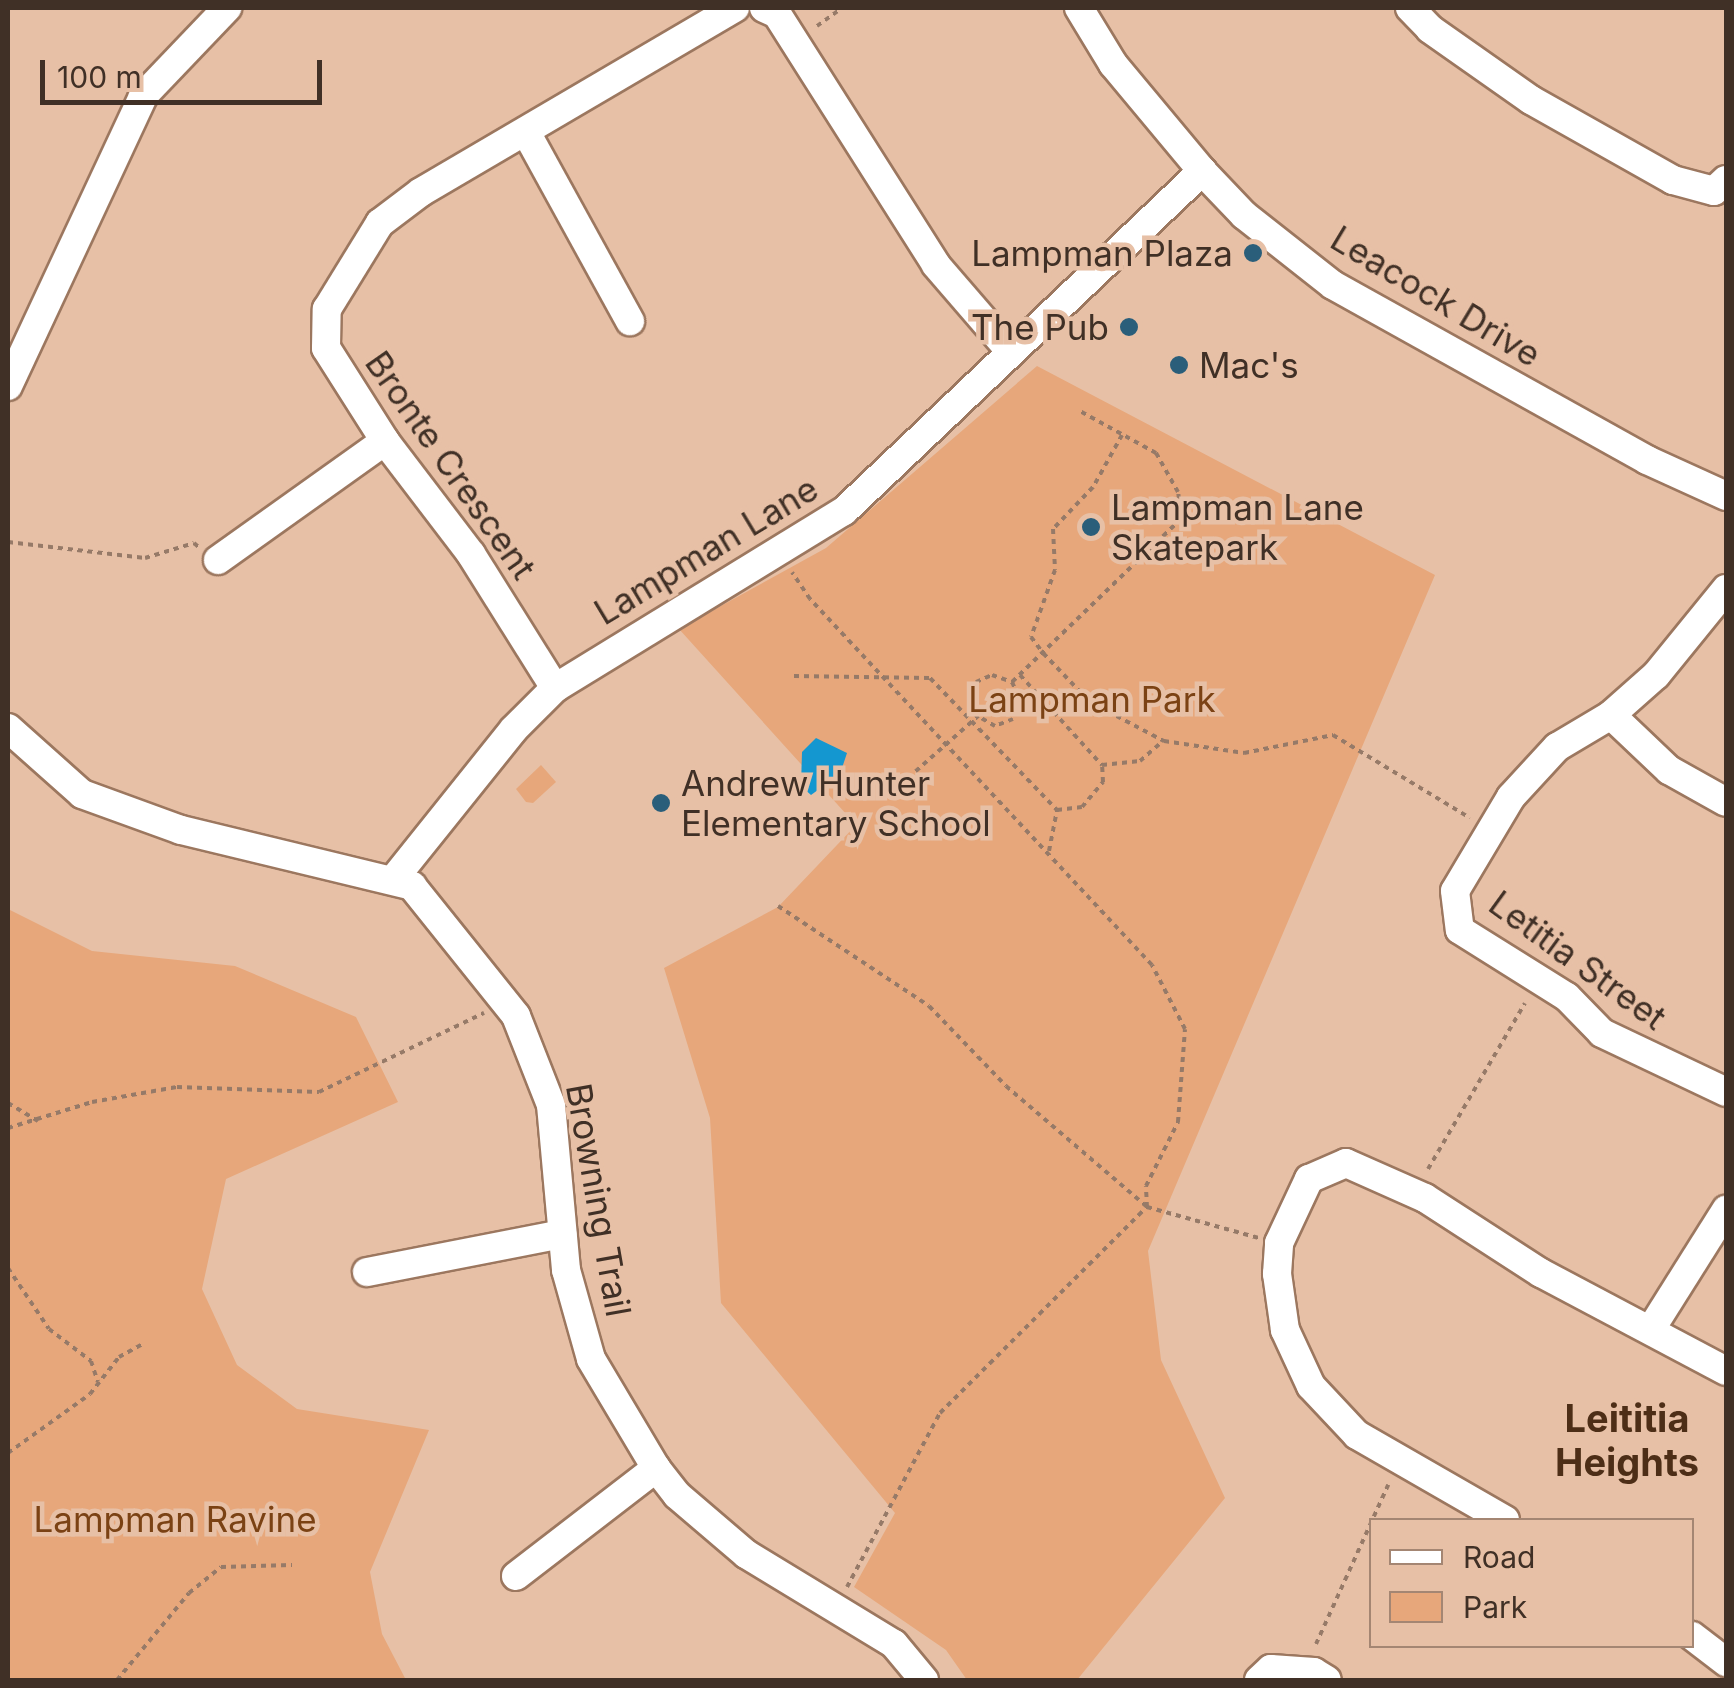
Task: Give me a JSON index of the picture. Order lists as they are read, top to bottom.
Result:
{
  "streets": {
    "street": [
      "Leacock Drive",
      "Bronte Crescent",
      "Lampman Lane",
      "Letitia Street",
      "Browning Trail"
    ]
  },
  "crossings": [
    ["Leacock Drive", "Lampman Lane"],
    ["Bronte Crescent", "Lampman Lane"],
    ["Lampman Lane", "Browning Trail"]
  ],
  "districts": ["Leititia Heights"],
  "parks": ["Lampman Park", "Lampman Ravine"],
  "places": [
    "Lampman Plaza",
    "The Pub",
    "Mac's",
    "Lampman Lane Skatepark",
    "Andrew Hunter Elementary School"
  ],
  "legend": ["Road", "Park"],
  "scale_bar": "100 m"
}
